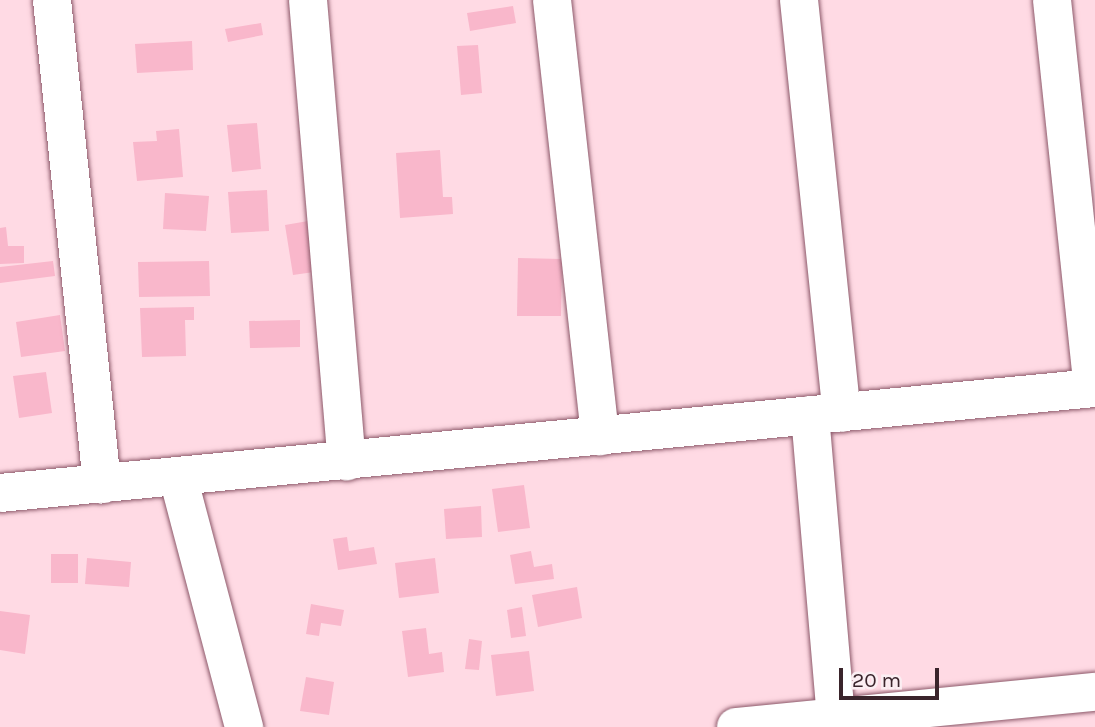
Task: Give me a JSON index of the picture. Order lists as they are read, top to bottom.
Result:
{
  "scale_bar": "20 m"
}
